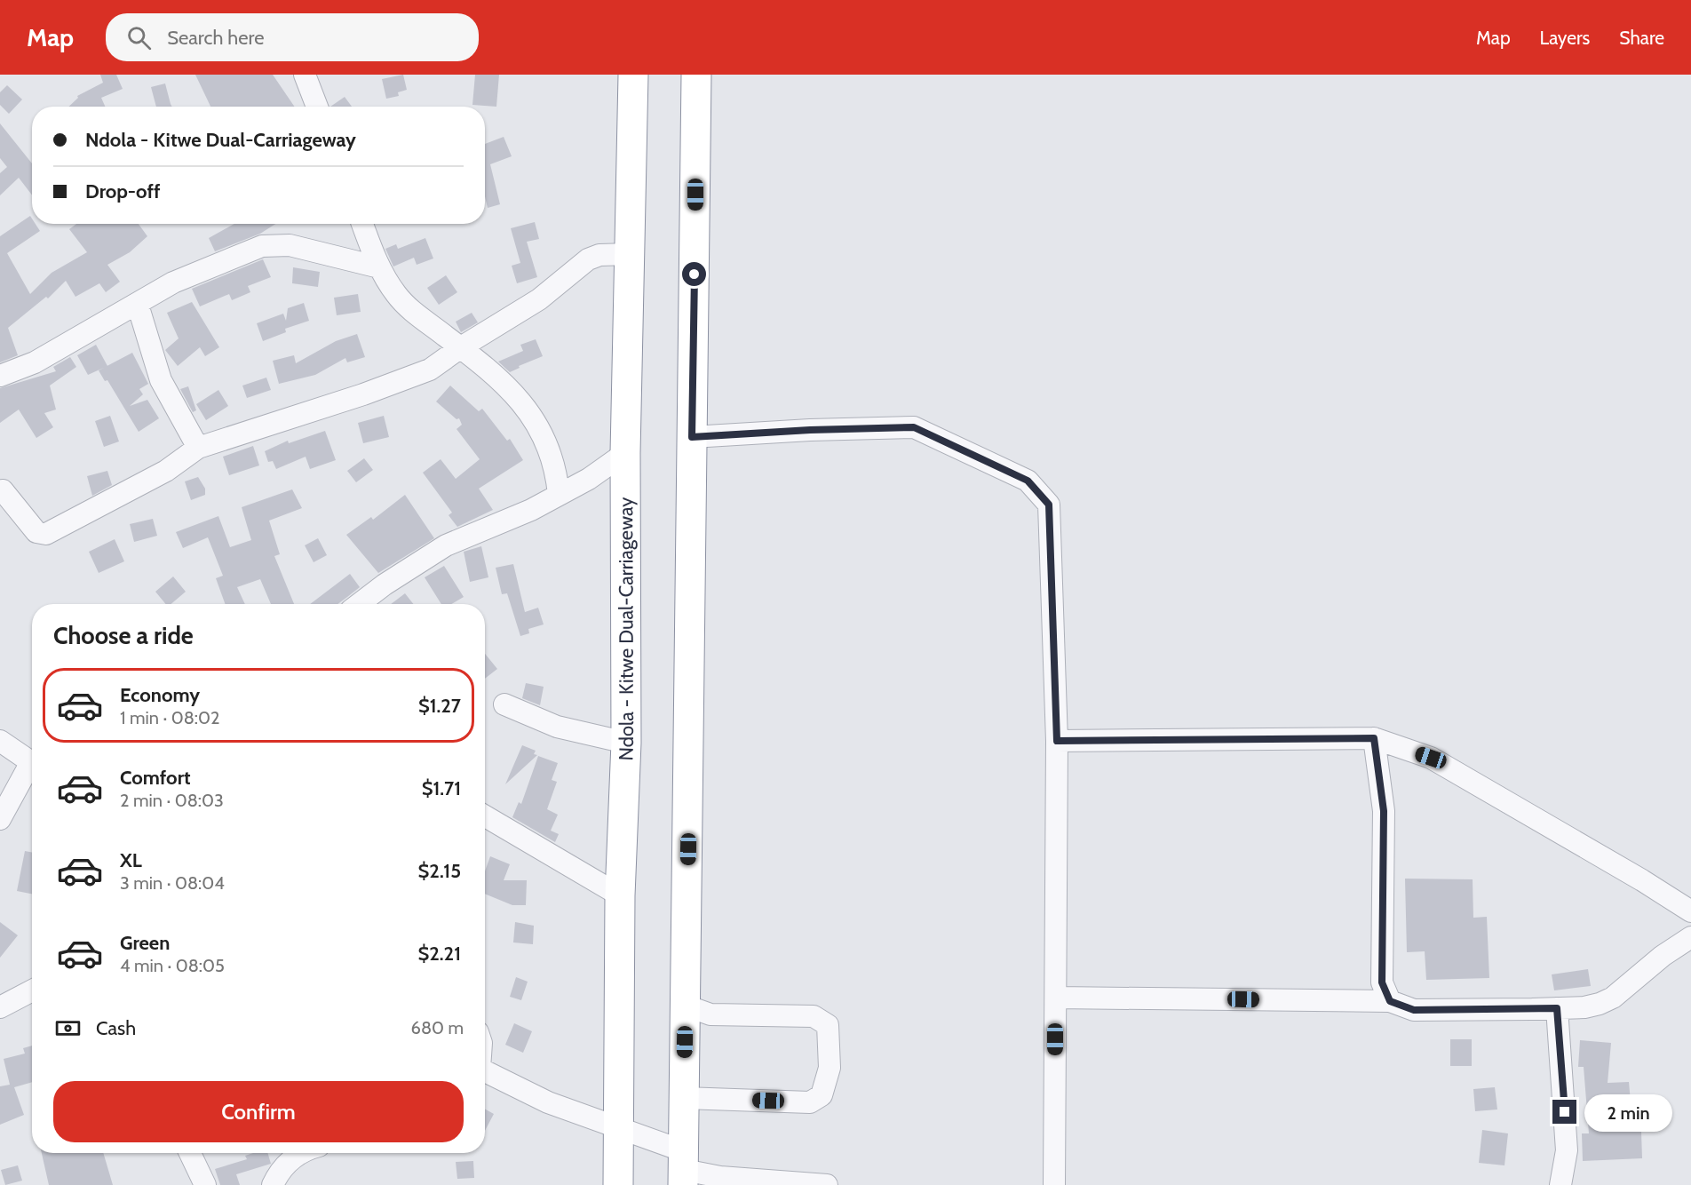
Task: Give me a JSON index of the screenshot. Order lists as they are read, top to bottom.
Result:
{
  "streets": {
    "highway": ["Ndola - Kitwe Dual-Carriageway"]
  },
  "page": {
    "header": "Map",
    "search": "Search here",
    "nav": ["Map", "Layers", "Share"],
    "banner": ["Ndola - Kitwe Dual-Carriageway", "Drop-off"],
    "heading": "Choose a ride",
    "list": [
      {
        "name": "Economy",
        "note": "1 min · 08:02",
        "value": "$1.27"
      },
      {
        "name": "Comfort",
        "note": "2 min · 08:03",
        "value": "$1.71"
      },
      {
        "name": "XL",
        "note": "3 min · 08:04",
        "value": "$2.15"
      },
      {
        "name": "Green",
        "note": "4 min · 08:05",
        "value": "$2.21"
      }
    ],
    "pay": ["Cash", "680 m"],
    "buttons": "Confirm",
    "bubble": "2 min"
  }
}
